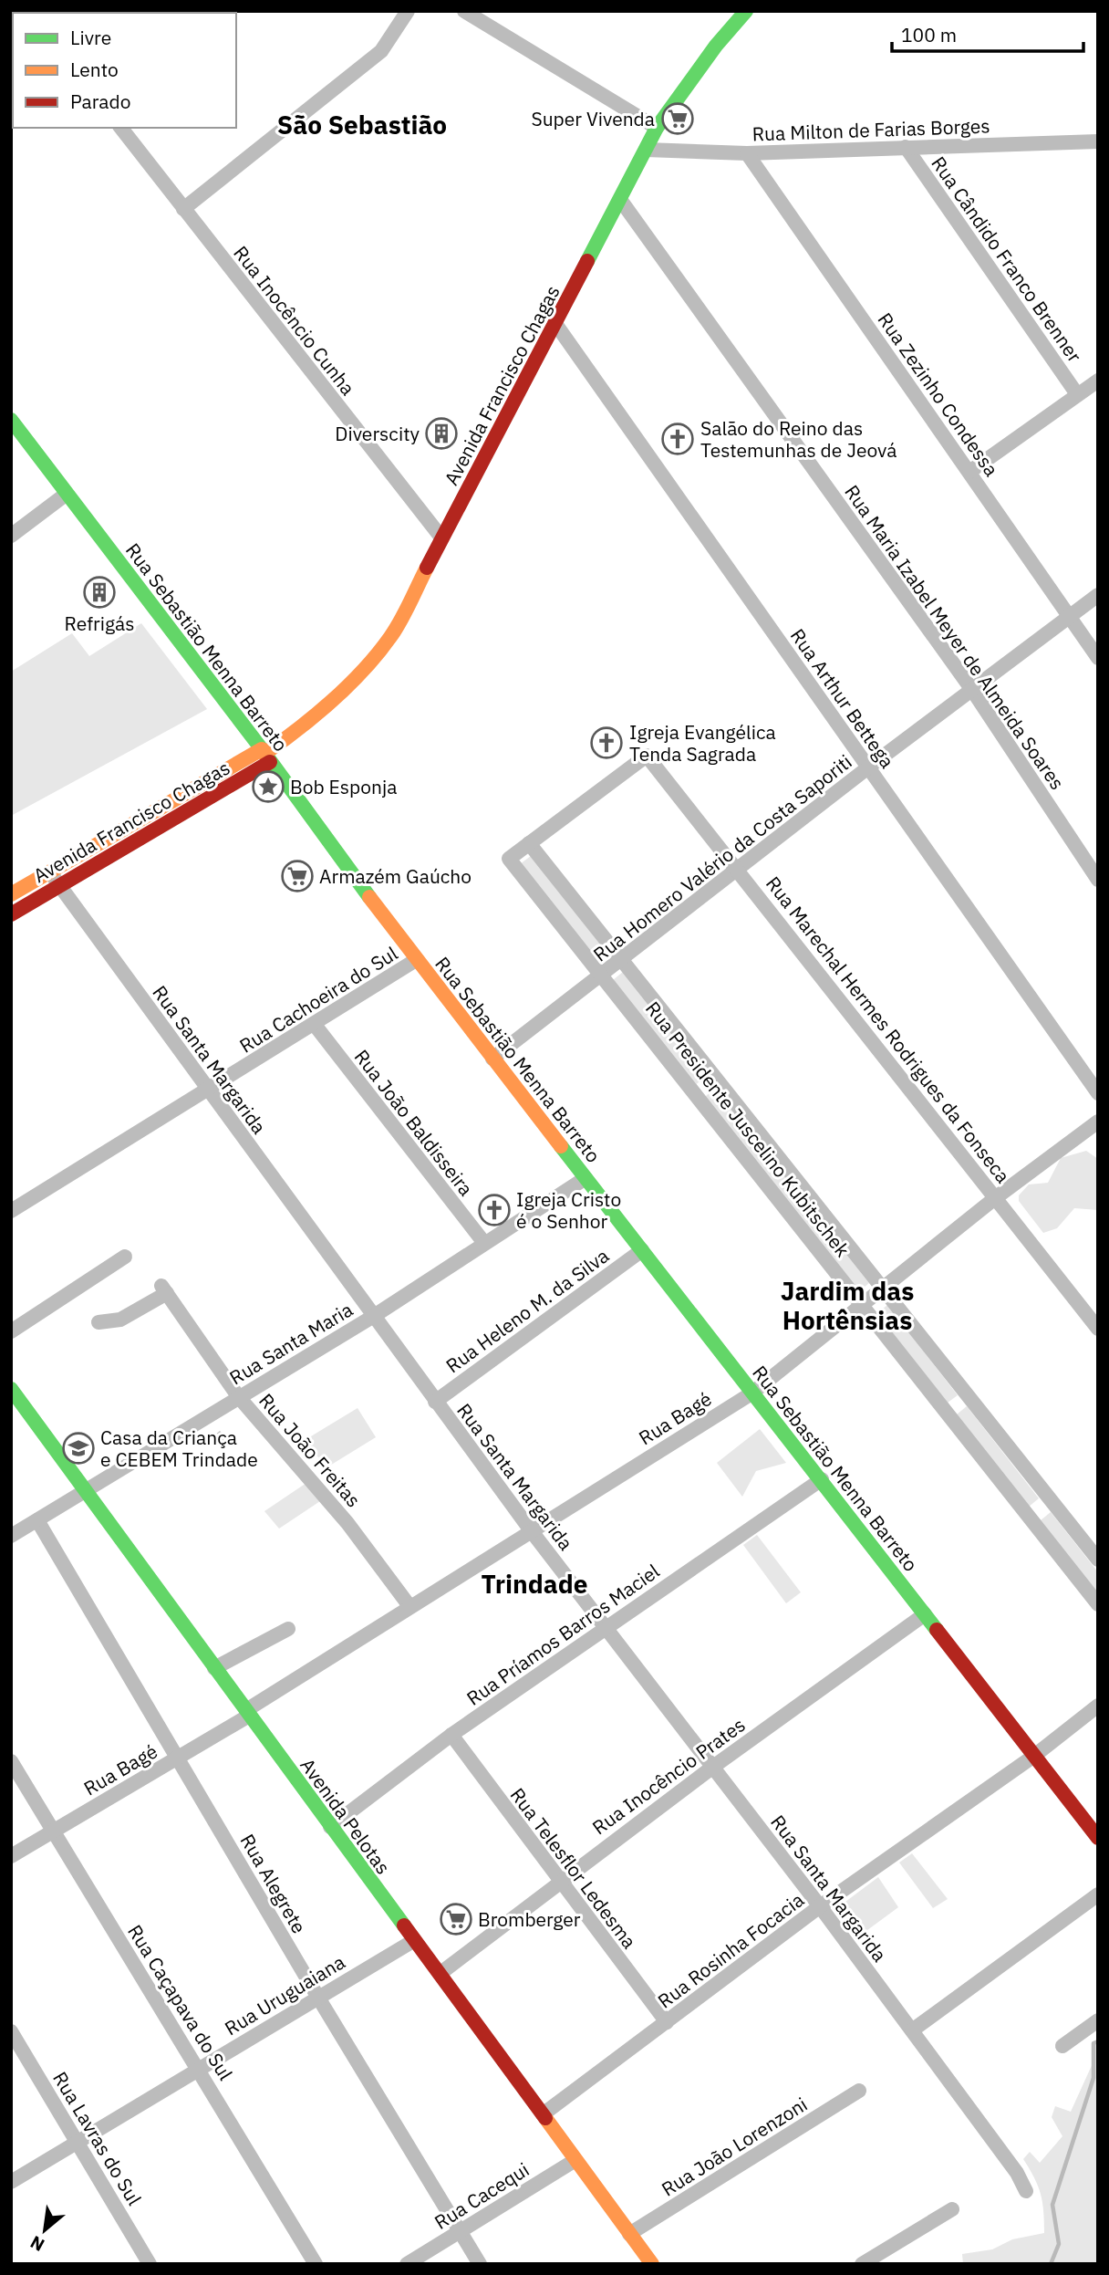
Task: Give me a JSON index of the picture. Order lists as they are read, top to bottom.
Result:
{
  "streets": {
    "main road": ["Avenida Francisco Chagas", "Rua Sebastião Menna Barreto", "Avenida Pelotas"],
    "street": [
      "Rua Milton de Farias Borges",
      "Rua Cândido Franco Brenner",
      "Rua Inocêncio Cunha",
      "Rua Zezinho Condessa",
      "Rua Maria Izabel Meyer de Almeida Soares",
      "Rua Arthur Bettega",
      "Rua Homero Valério da Costa Saporiti",
      "Rua Cachoeira do Sul",
      "Rua Marechal Hermes Rodrigues da Fonseca",
      "Rua Santa Margarida",
      "Rua João Baldisseira",
      "Rua Presidente Juscelino Kubitschek",
      "Rua Heleno M. da Silva",
      "Rua Santa Maria",
      "Rua Bagé",
      "Rua João Freitas",
      "Rua Príamos Barros Maciel",
      "Rua Inocêncio Prates",
      "Rua Telesflor Ledesma",
      "Rua Alegrete",
      "Rua Rosinha Focacia",
      "Rua Uruguaiana",
      "Rua Caçapava do Sul",
      "Rua Lavras do Sul",
      "Rua João Lorenzoni",
      "Rua Cacequi"
    ]
  },
  "crossings": [
    ["Rua Milton de Farias Borges", "Rua Cândido Franco Brenner"],
    ["Rua Milton de Farias Borges", "Avenida Francisco Chagas"],
    ["Rua Milton de Farias Borges", "Rua Zezinho Condessa"],
    ["Rua Inocêncio Cunha", "Avenida Francisco Chagas"],
    ["Avenida Francisco Chagas", "Rua Maria Izabel Meyer de Almeida Soares"],
    ["Avenida Francisco Chagas", "Rua Sebastião Menna Barreto"],
    ["Avenida Francisco Chagas", "Rua Arthur Bettega"],
    ["Avenida Francisco Chagas", "Rua Santa Margarida"],
    ["Rua Zezinho Condessa", "Rua Homero Valério da Costa Saporiti"],
    ["Rua Maria Izabel Meyer de Almeida Soares", "Rua Homero Valério da Costa Saporiti"],
    ["Rua Sebastião Menna Barreto", "Rua Homero Valério da Costa Saporiti"],
    ["Rua Sebastião Menna Barreto", "Rua Cachoeira do Sul"],
    ["Rua Sebastião Menna Barreto", "Rua Heleno M. da Silva"],
    ["Rua Sebastião Menna Barreto", "Rua Santa Maria"],
    ["Rua Sebastião Menna Barreto", "Rua Bagé"],
    ["Rua Sebastião Menna Barreto", "Rua Príamos Barros Maciel"],
    ["Rua Sebastião Menna Barreto", "Rua Inocêncio Prates"],
    ["Rua Sebastião Menna Barreto", "Rua Rosinha Focacia"],
    ["Rua Arthur Bettega", "Rua Homero Valério da Costa Saporiti"],
    ["Rua Homero Valério da Costa Saporiti", "Rua Marechal Hermes Rodrigues da Fonseca"],
    ["Rua Homero Valério da Costa Saporiti", "Rua Presidente Juscelino Kubitschek"],
    ["Rua Cachoeira do Sul", "Rua Santa Margarida"],
    ["Rua Cachoeira do Sul", "Rua João Baldisseira"],
    ["Rua Marechal Hermes Rodrigues da Fonseca", "Rua Presidente Juscelino Kubitschek"],
    ["Rua Marechal Hermes Rodrigues da Fonseca", "Rua Bagé"],
    ["Rua Santa Margarida", "Rua Heleno M. da Silva"],
    ["Rua Santa Margarida", "Rua Santa Maria"],
    ["Rua Santa Margarida", "Rua Bagé"],
    ["Rua Santa Margarida", "Rua Príamos Barros Maciel"],
    ["Rua Santa Margarida", "Rua Inocêncio Prates"],
    ["Rua Santa Margarida", "Rua Rosinha Focacia"],
    ["Rua João Baldisseira", "Rua Santa Maria"],
    ["Rua Presidente Juscelino Kubitschek", "Rua Bagé"],
    ["Rua Santa Maria", "Rua João Freitas"],
    ["Rua Santa Maria", "Avenida Pelotas"],
    ["Rua Santa Maria", "Rua Alegrete"],
    ["Rua Bagé", "Rua João Freitas"],
    ["Rua Bagé", "Avenida Pelotas"],
    ["Rua Bagé", "Rua Alegrete"],
    ["Rua Bagé", "Rua Caçapava do Sul"],
    ["Rua Príamos Barros Maciel", "Avenida Pelotas"],
    ["Rua Príamos Barros Maciel", "Rua Telesflor Ledesma"],
    ["Rua Inocêncio Prates", "Avenida Pelotas"],
    ["Rua Inocêncio Prates", "Rua Telesflor Ledesma"],
    ["Avenida Pelotas", "Rua Rosinha Focacia"],
    ["Avenida Pelotas", "Rua Uruguaiana"],
    ["Avenida Pelotas", "Rua João Lorenzoni"],
    ["Avenida Pelotas", "Rua Cacequi"],
    ["Rua Telesflor Ledesma", "Rua Rosinha Focacia"],
    ["Rua Alegrete", "Rua Uruguaiana"],
    ["Rua Alegrete", "Rua Cacequi"],
    ["Rua Uruguaiana", "Rua Caçapava do Sul"],
    ["Rua Uruguaiana", "Rua Lavras do Sul"]
  ],
  "districts": ["São Sebastião", "Jardim das Hortênsias", "Trindade"],
  "places": {
    "supermarket": ["Super Vivenda", "Armazém Gaúcho", "Bromberger"],
    "building": ["Diverscity", "Refrigás"],
    "church": ["Salão do Reino das Testemunhas de Jeová", "Igreja Evangélica Tenda Sagrada", "Igreja Cristo é o Senhor"],
    "place": ["Bob Esponja"],
    "school or university": ["Casa da Criança e CEBEM Trindade"]
  },
  "legend": ["Livre", "Lento", "Parado"],
  "scale_bar": "100 m",
  "north": "bottom left"
}
